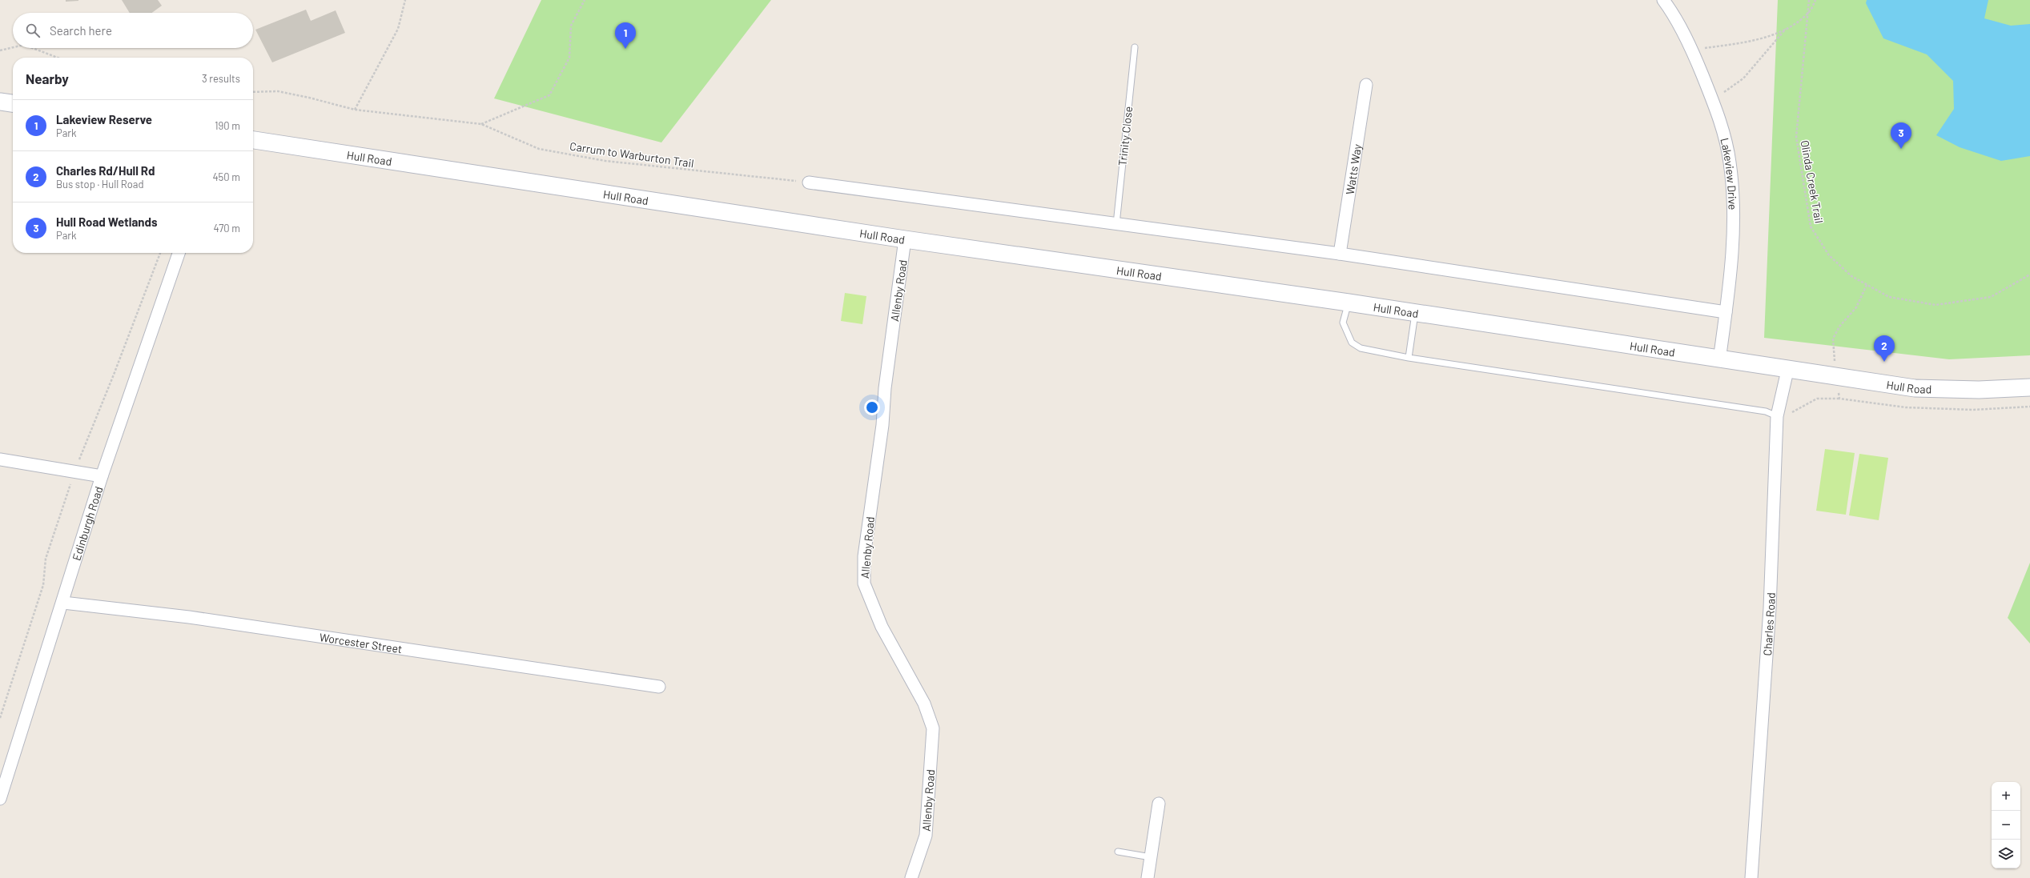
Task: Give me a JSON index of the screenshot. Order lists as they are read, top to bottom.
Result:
{
  "streets": {
    "main road": ["Hull Road"],
    "street": [
      "Watts Way",
      "Lakeview Drive",
      "Allenby Road",
      "Edinburgh Road",
      "Charles Road",
      "Worcester Street"
    ],
    "lane": ["Trinity Close"],
    "path": ["Carrum to Warburton Trail", "Olinda Creek Trail"]
  },
  "crossings": [
    ["Hull Road", "Lakeview Drive"],
    ["Hull Road", "Allenby Road"],
    ["Hull Road", "Charles Road"],
    ["Edinburgh Road", "Worcester Street"]
  ],
  "page": {
    "search": "Search here",
    "pins": ["1", "3", "2"],
    "heading": ["Nearby", "3 results"],
    "list": [
      {
        "mark": "1",
        "name": "Lakeview Reserve",
        "note": "Park",
        "value": "190 m"
      },
      {
        "mark": "2",
        "name": "Charles Rd/Hull Rd",
        "note": "Bus stop · Hull Road",
        "value": "450 m"
      },
      {
        "mark": "3",
        "name": "Hull Road Wetlands",
        "note": "Park",
        "value": "470 m"
      }
    ],
    "map_buttons": ["+", "−"]
  }
}
